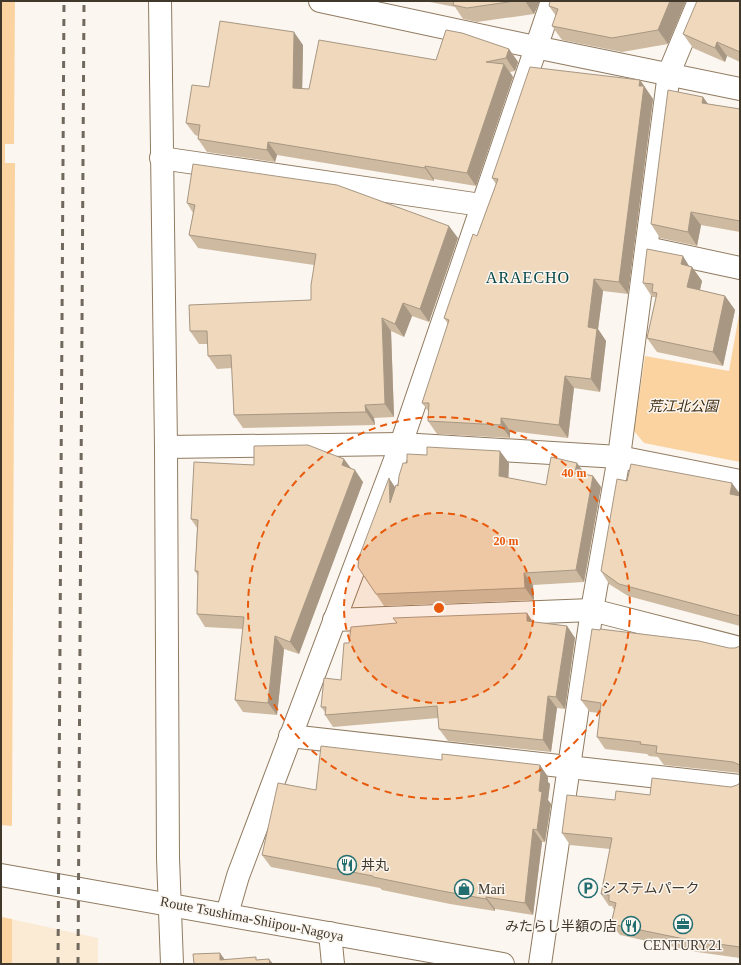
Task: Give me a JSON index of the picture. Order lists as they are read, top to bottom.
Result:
{
  "streets": {
    "street": ["Route Tsushima-Shiipou-Nagoya"]
  },
  "districts": ["ARAECHO"],
  "parks": ["荒江北公園"],
  "places": {
    "restaurant": ["丼丸", "みたらし半額の店"],
    "parking": ["システムパーク"],
    "shop": ["Mari"],
    "office": ["CENTURY21"]
  },
  "rings": ["40 m", "20 m"]
}
